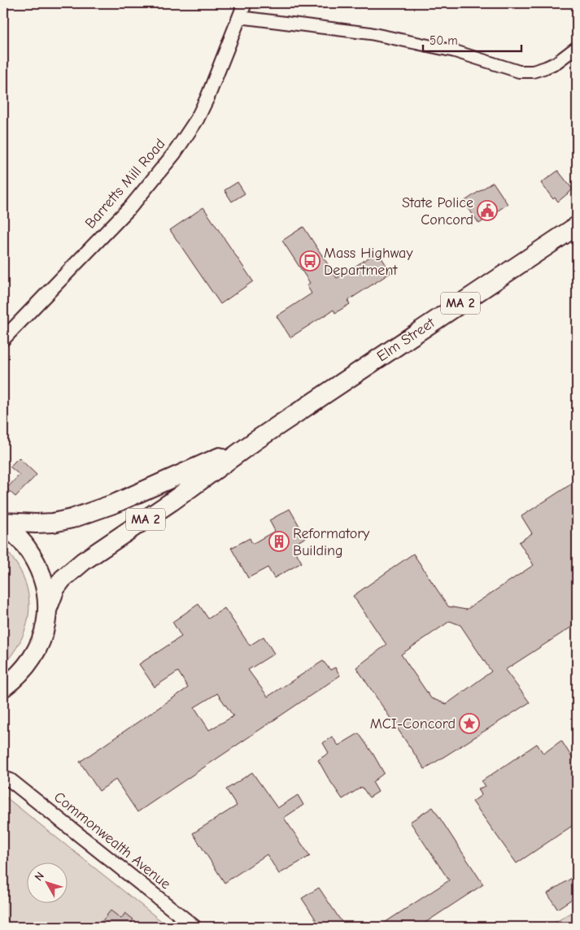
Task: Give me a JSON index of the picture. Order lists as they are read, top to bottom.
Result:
{
  "streets": {
    "highway": ["MA 2", "Elm Street"],
    "street": ["Barretts Mill Road", "Commonwealth Avenue"]
  },
  "crossings": [
    ["MA 2", "Elm Street"]
  ],
  "places": {
    "public building": ["State Police Concord"],
    "bus stop": ["Mass Highway Department"],
    "building": ["Reformatory Building"],
    "place": ["MCI-Concord"]
  },
  "scale_bar": "50 m",
  "north": "top left"
}
